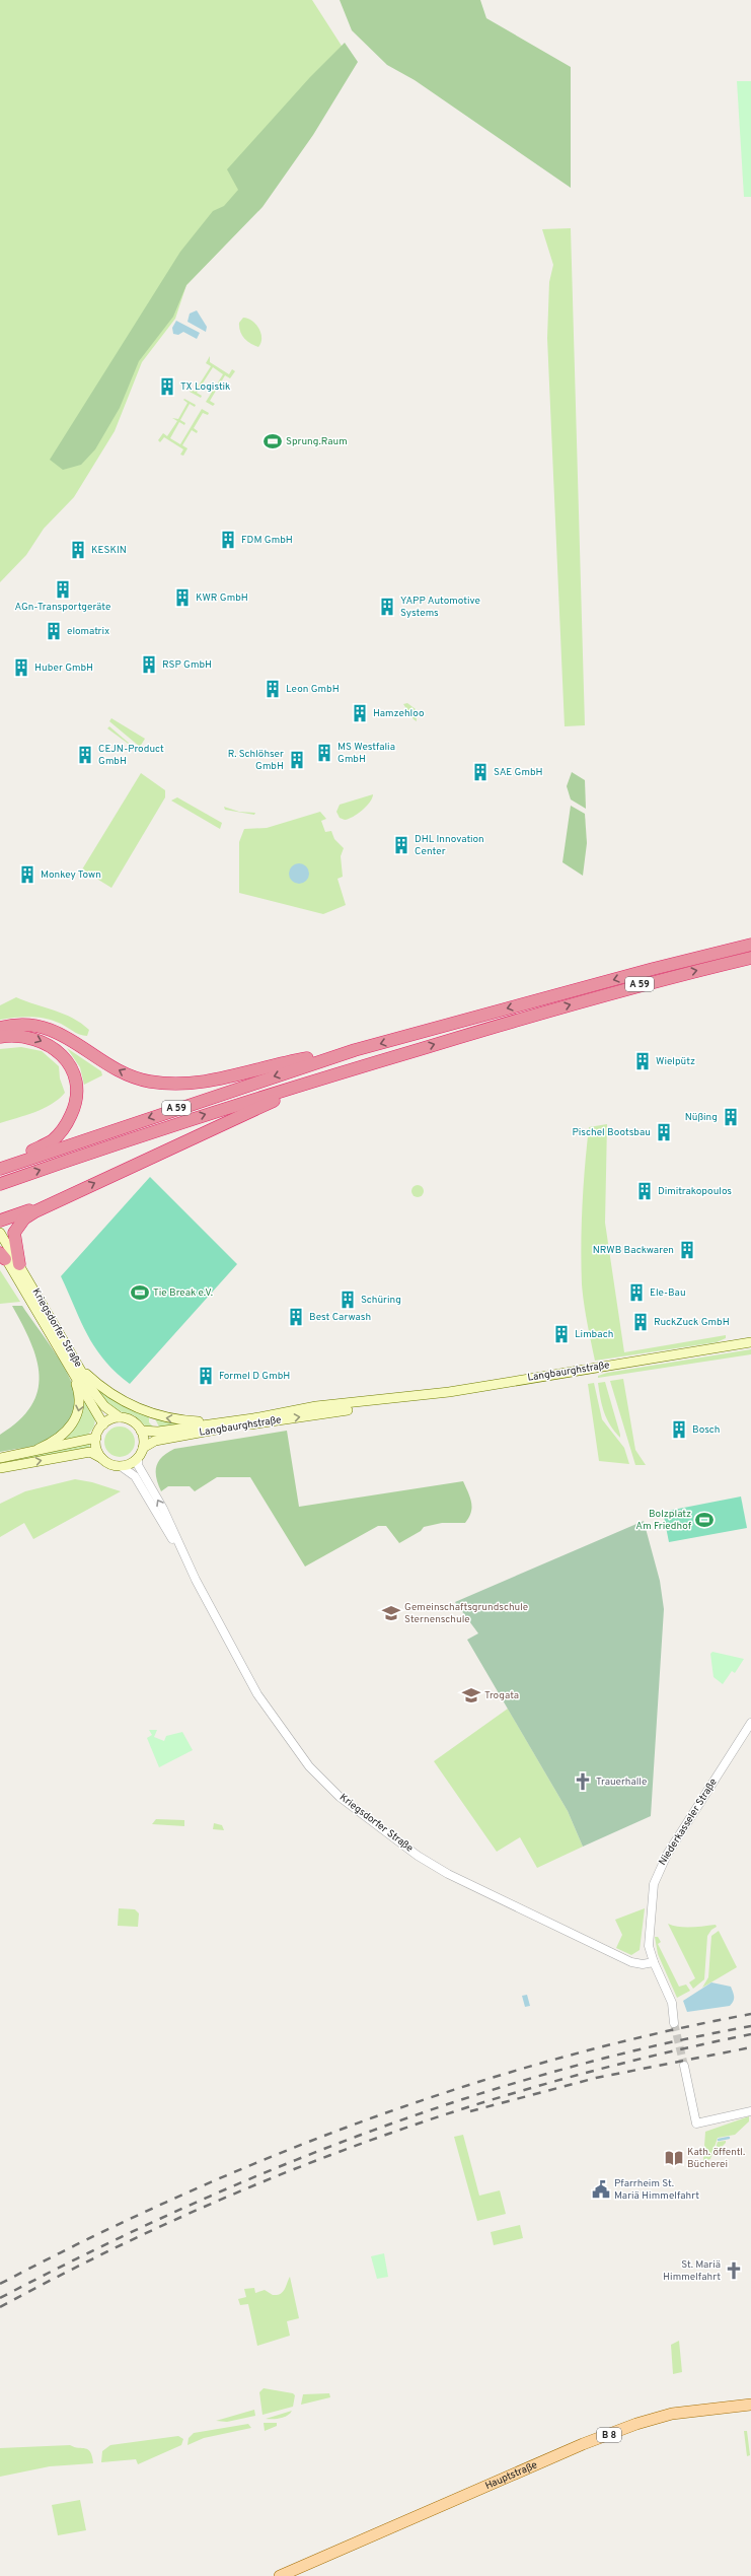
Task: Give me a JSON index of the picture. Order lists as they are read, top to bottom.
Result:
{
  "streets": {
    "highway": ["A 59"],
    "main road": [
      "Kriegsdorfer Straße",
      "Langbaurghstraße",
      "B 8",
      "Hauptstraße"
    ],
    "street": ["Niederkasseler Straße"]
  },
  "crossings": [
    ["Kriegsdorfer Straße", "Langbaurghstraße"],
    ["Kriegsdorfer Straße", "Niederkasseler Straße"]
  ],
  "places": {
    "building": [
      "TX Logistik",
      "FDM GmbH",
      "KESKIN",
      "AGn-Transportgeräte",
      "KWR GmbH",
      "YAPP Automotive Systems",
      "elomatrix",
      "RSP GmbH",
      "Huber GmbH",
      "Leon GmbH",
      "Hamzehloo",
      "MS Westfalia GmbH",
      "CEJN-Product GmbH",
      "R. Schlöhser GmbH",
      "SAE GmbH",
      "DHL Innovation Center",
      "Monkey Town",
      "Wielpütz",
      "Nüßing",
      "Pischel Bootsbau",
      "Dimitrakopoulos",
      "NRWB Backwaren",
      "Ele-Bau",
      "Schüring",
      "Best Carwash",
      "RuckZuck GmbH",
      "Limbach",
      "Formel D GmbH",
      "Bosch"
    ],
    "sports": ["Sprung.Raum", "Tie Break e.V.", "Bolzplatz Am Friedhof"],
    "school or university": ["Gemeinschaftsgrundschule Sternenschule", "Trogata"],
    "church": ["Trauerhalle", "St. Mariä Himmelfahrt"],
    "library": ["Kath. öffentl. Bücherei"],
    "public building": ["Pfarrheim St. Mariä Himmelfahrt"]
  }
}
